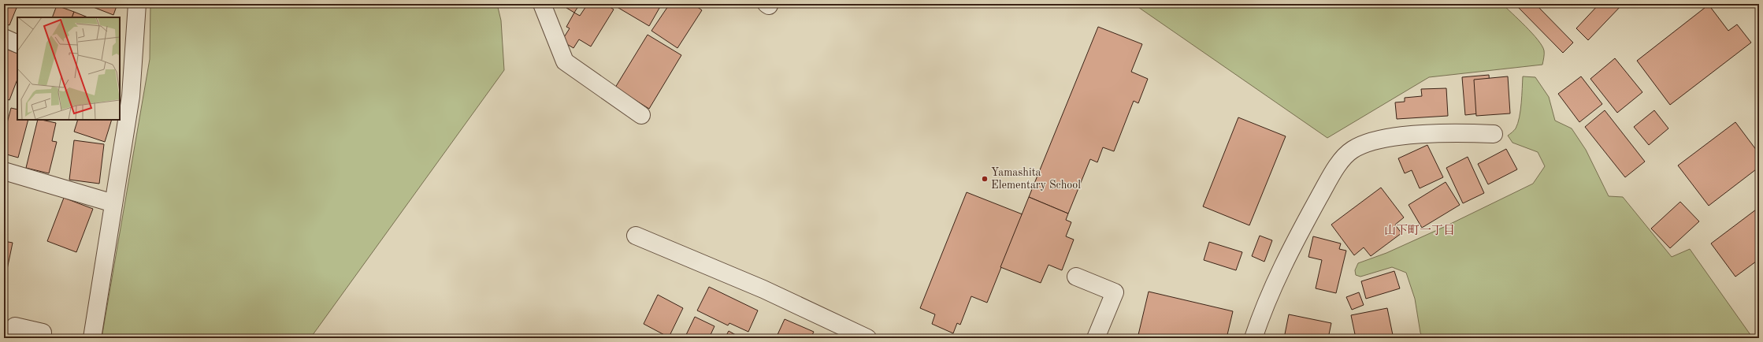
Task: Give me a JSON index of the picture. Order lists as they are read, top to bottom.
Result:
{
  "districts": ["山下町一丁目"],
  "places": ["Yamashita Elementary School"]
}
